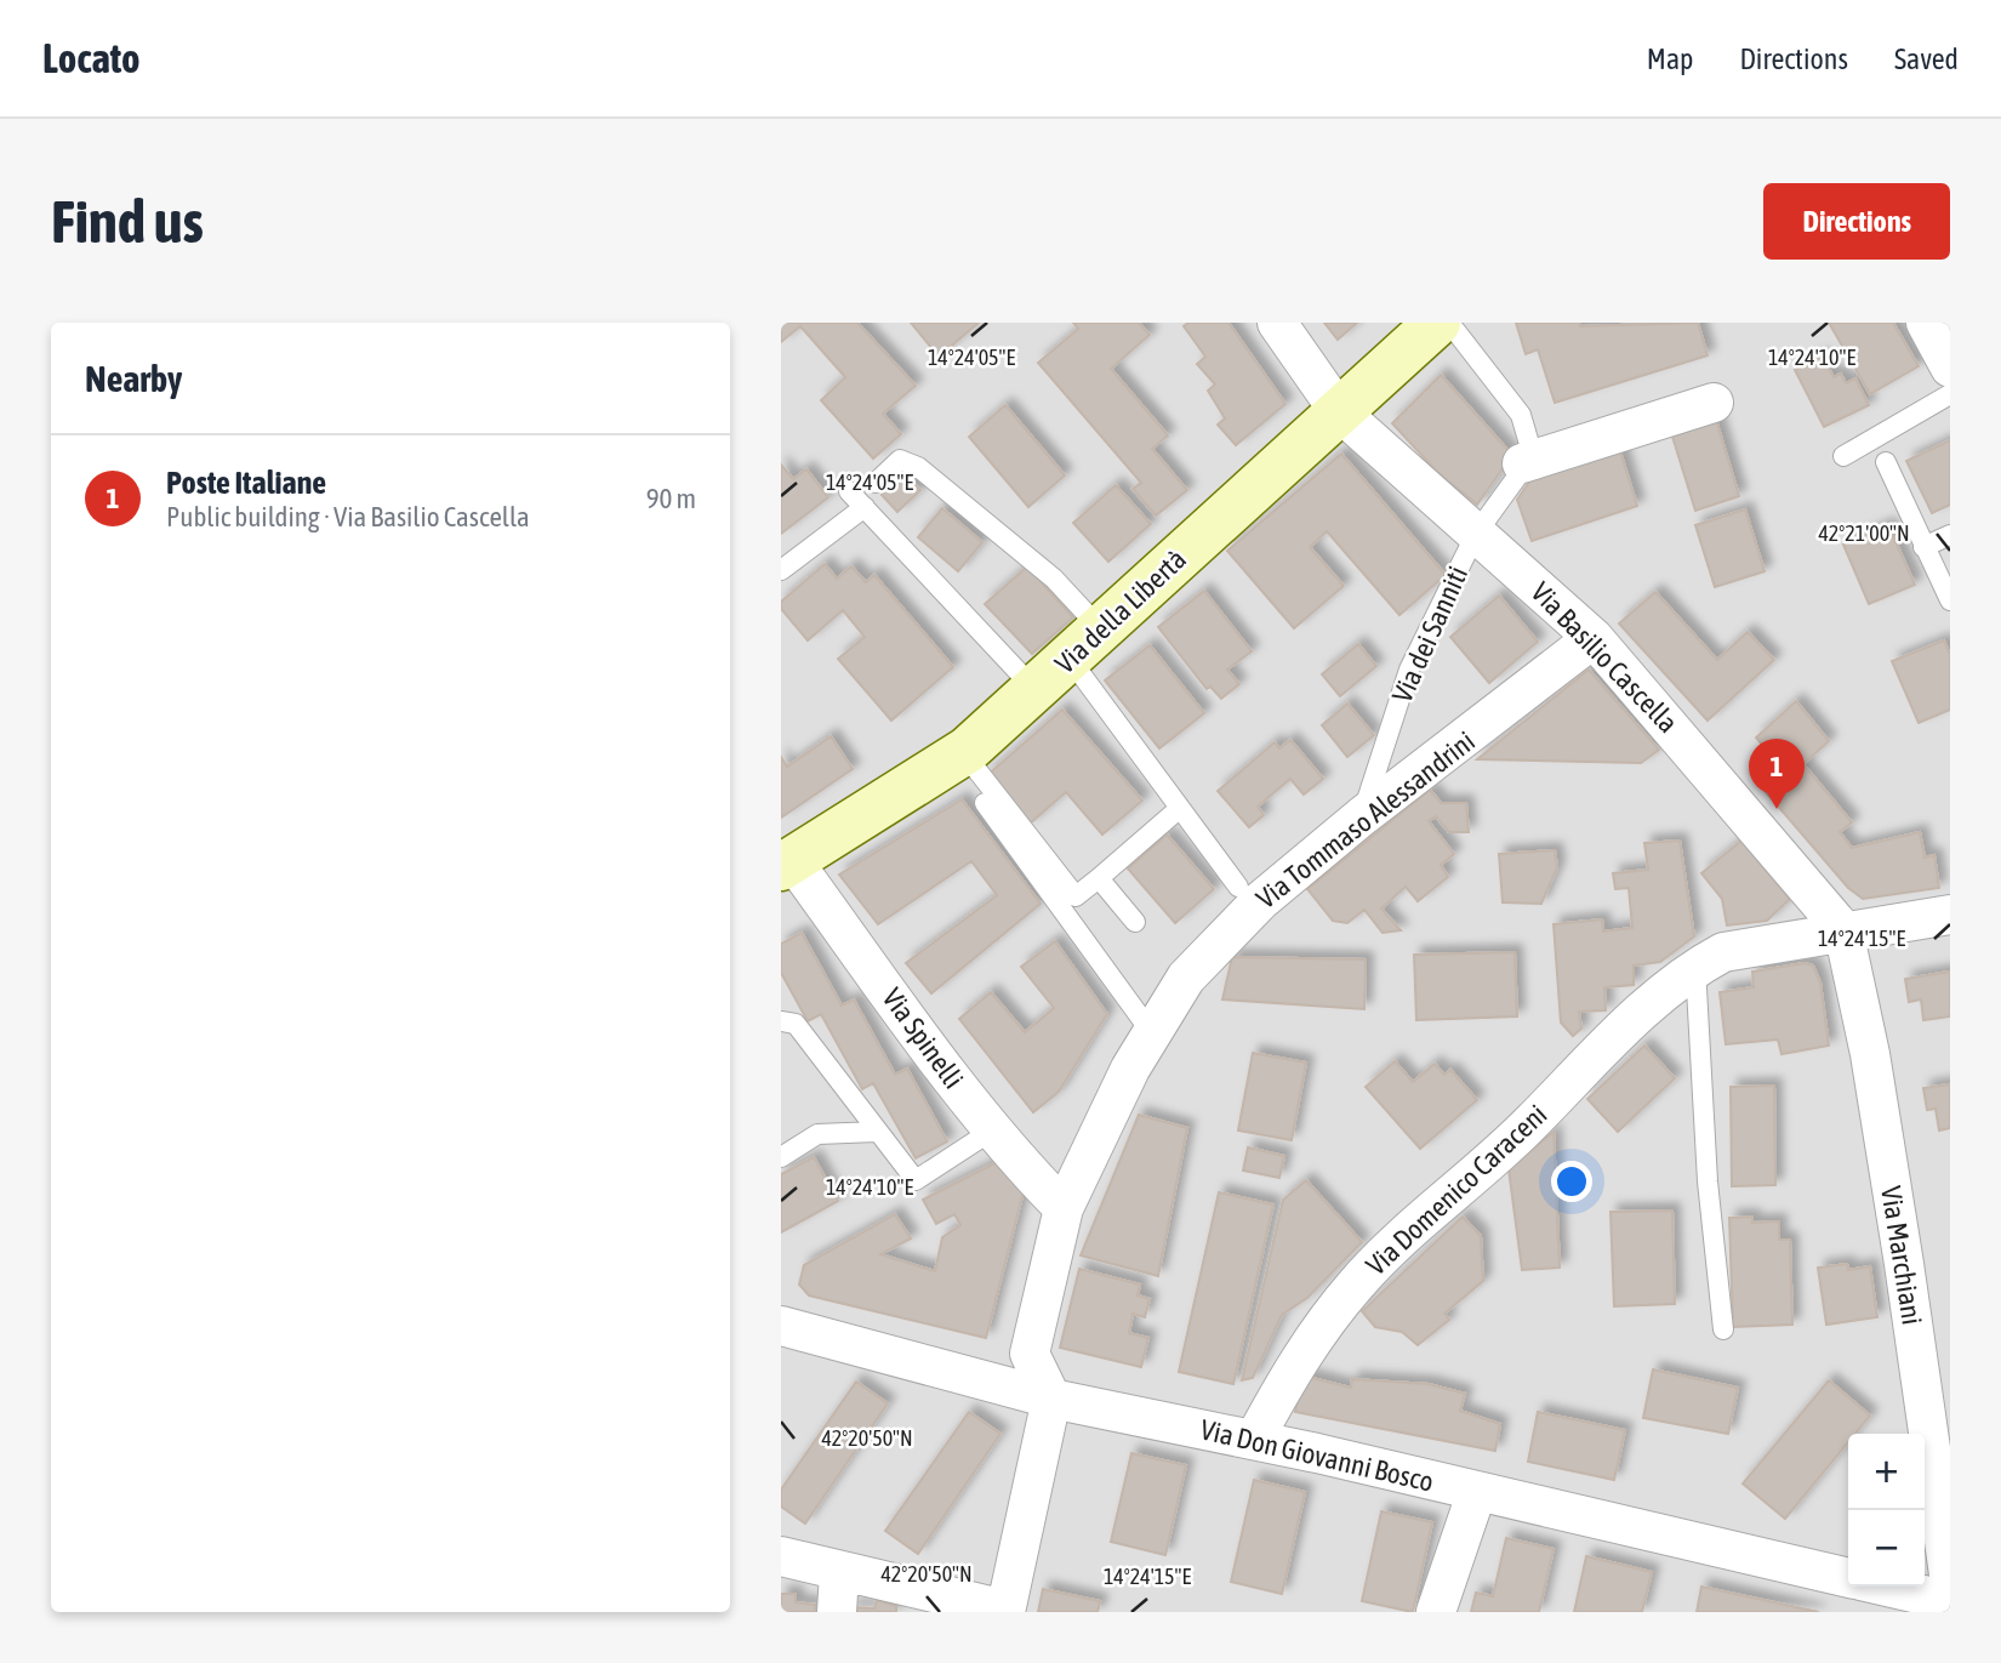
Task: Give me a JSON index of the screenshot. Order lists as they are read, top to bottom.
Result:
{
  "streets": {
    "main road": ["Via della Libertà"],
    "street": [
      "Via Basilio Cascella",
      "Via Tommaso Alessandrini",
      "Via Spinelli",
      "Via Domenico Caraceni",
      "Via Marchiani",
      "Via Don Giovanni Bosco"
    ],
    "lane": ["Via dei Sanniti"]
  },
  "crossings": [
    ["Via della Libertà", "Via Basilio Cascella"],
    ["Via della Libertà", "Via Spinelli"],
    ["Via dei Sanniti", "Via Basilio Cascella"],
    ["Via dei Sanniti", "Via Tommaso Alessandrini"],
    ["Via Basilio Cascella", "Via Tommaso Alessandrini"],
    ["Via Basilio Cascella", "Via Domenico Caraceni"],
    ["Via Basilio Cascella", "Via Marchiani"],
    ["Via Tommaso Alessandrini", "Via Spinelli"],
    ["Via Tommaso Alessandrini", "Via Don Giovanni Bosco"],
    ["Via Domenico Caraceni", "Via Marchiani"],
    ["Via Domenico Caraceni", "Via Don Giovanni Bosco"]
  ],
  "page": {
    "header": "Locato",
    "nav": ["Map", "Directions", "Saved"],
    "buttons": "Directions",
    "title": "Find us",
    "heading": "Nearby",
    "list": [
      {
        "mark": "1",
        "name": "Poste Italiane",
        "note": "Public building · Via Basilio Cascella",
        "value": "90 m"
      }
    ],
    "pins": "1",
    "map_buttons": ["+", "−"]
  },
  "coordinates": [
    "14°24'05\"E",
    "14°24'10\"E",
    "42°21'00\"N",
    "14°24'15\"E",
    "42°20'50\"N"
  ]
}
